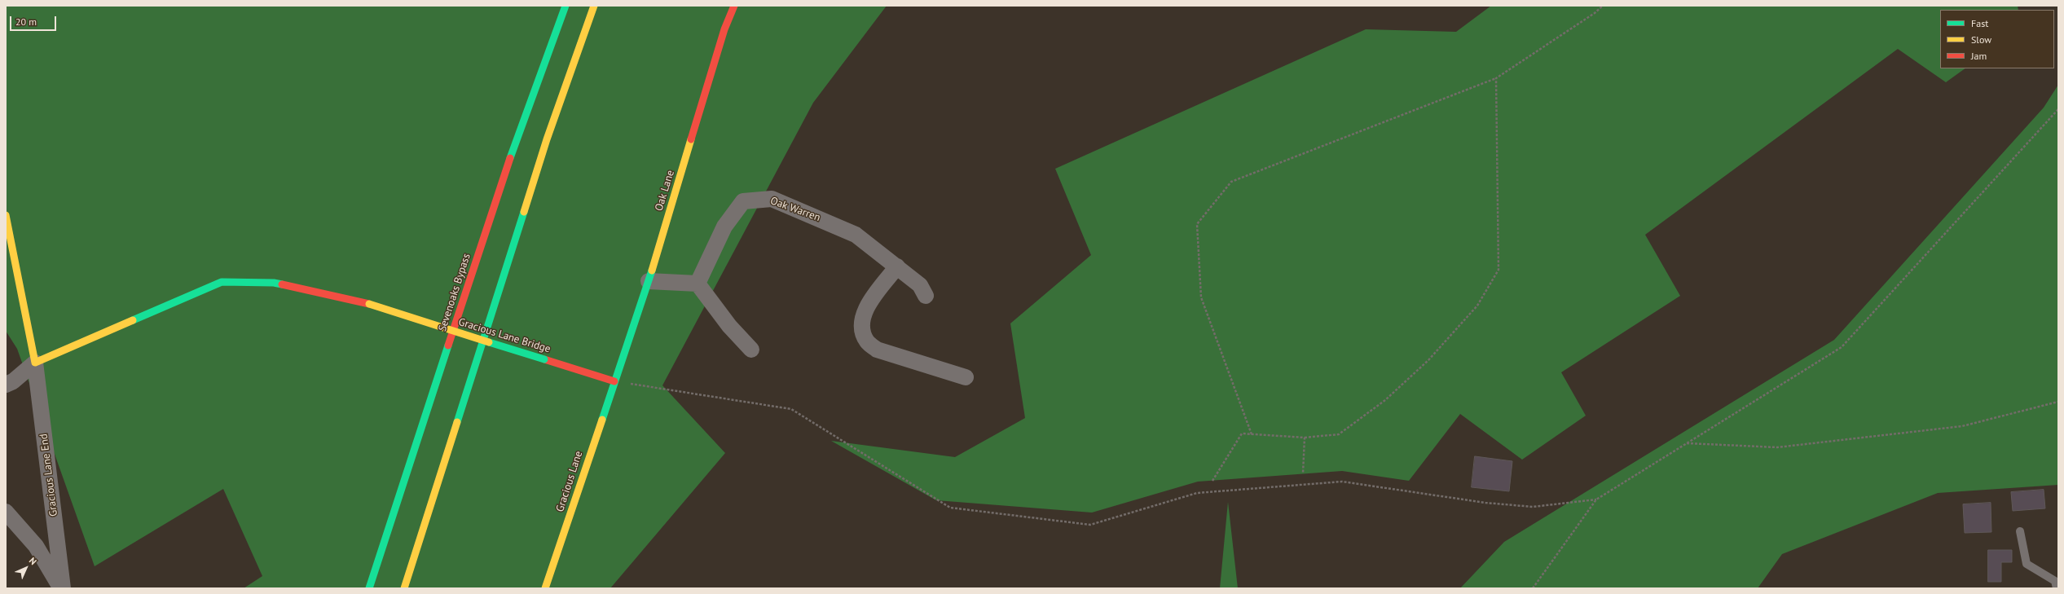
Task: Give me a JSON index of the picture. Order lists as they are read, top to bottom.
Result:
{
  "streets": {
    "main road": [
      "Oak Lane",
      "Sevenoaks Bypass",
      "Gracious Lane Bridge",
      "Gracious Lane"
    ],
    "street": ["Oak Warren", "Gracious Lane End"]
  },
  "crossings": [
    ["Oak Lane", "Gracious Lane Bridge"],
    ["Oak Lane", "Gracious Lane"],
    ["Gracious Lane Bridge", "Gracious Lane End"],
    ["Gracious Lane Bridge", "Gracious Lane"]
  ],
  "legend": ["Fast", "Slow", "Jam"],
  "scale_bar": "20 m",
  "north": "top right"
}
